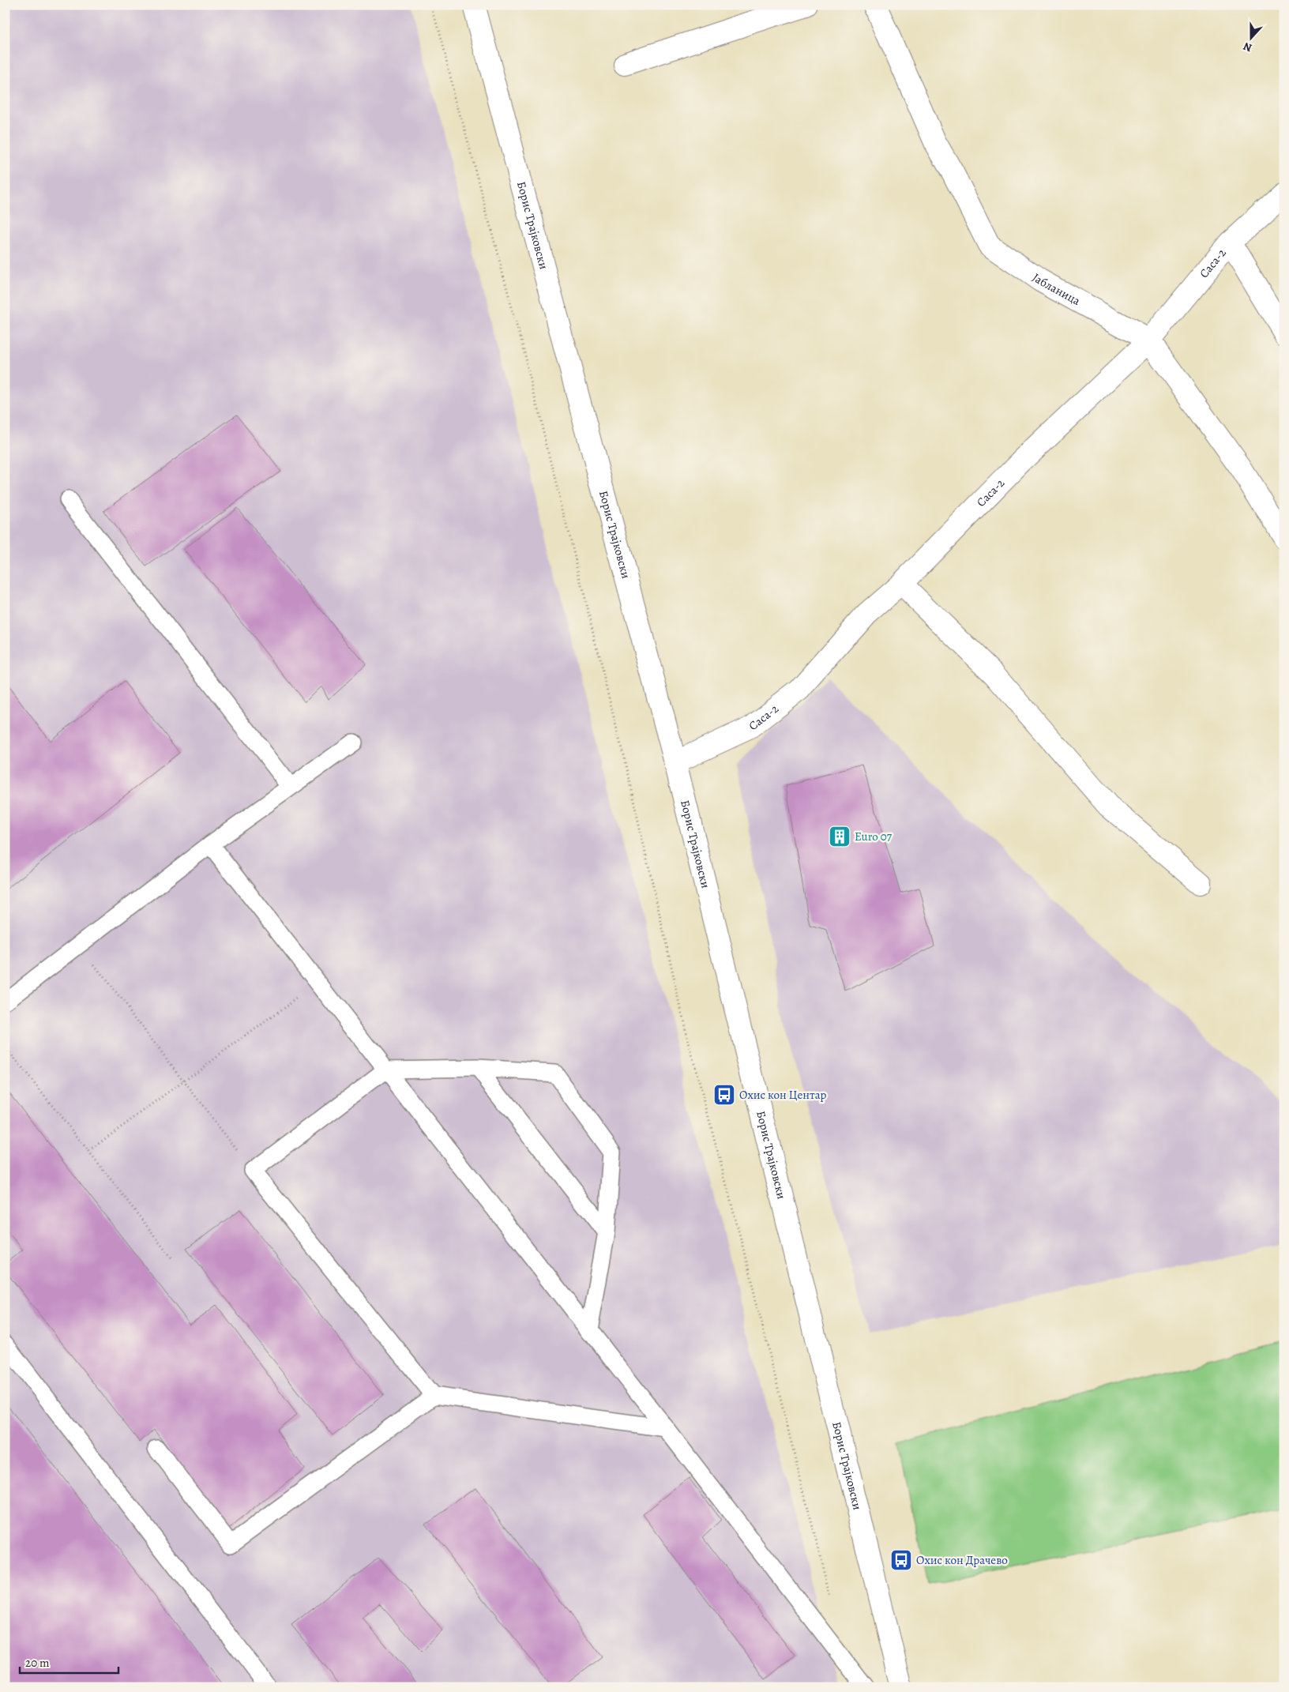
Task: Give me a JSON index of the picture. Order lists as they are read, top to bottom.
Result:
{
  "streets": {
    "street": ["Борис Трајковски", "Саса-2", "Јабланица"]
  },
  "crossings": [
    ["Борис Трајковски", "Саса-2"],
    ["Саса-2", "Јабланица"]
  ],
  "places": {
    "building": ["Euro 07"],
    "bus stop": ["Охис кон Центар", "Охис кон Драчево"]
  },
  "scale_bar": "20 m",
  "north": "bottom"
}
